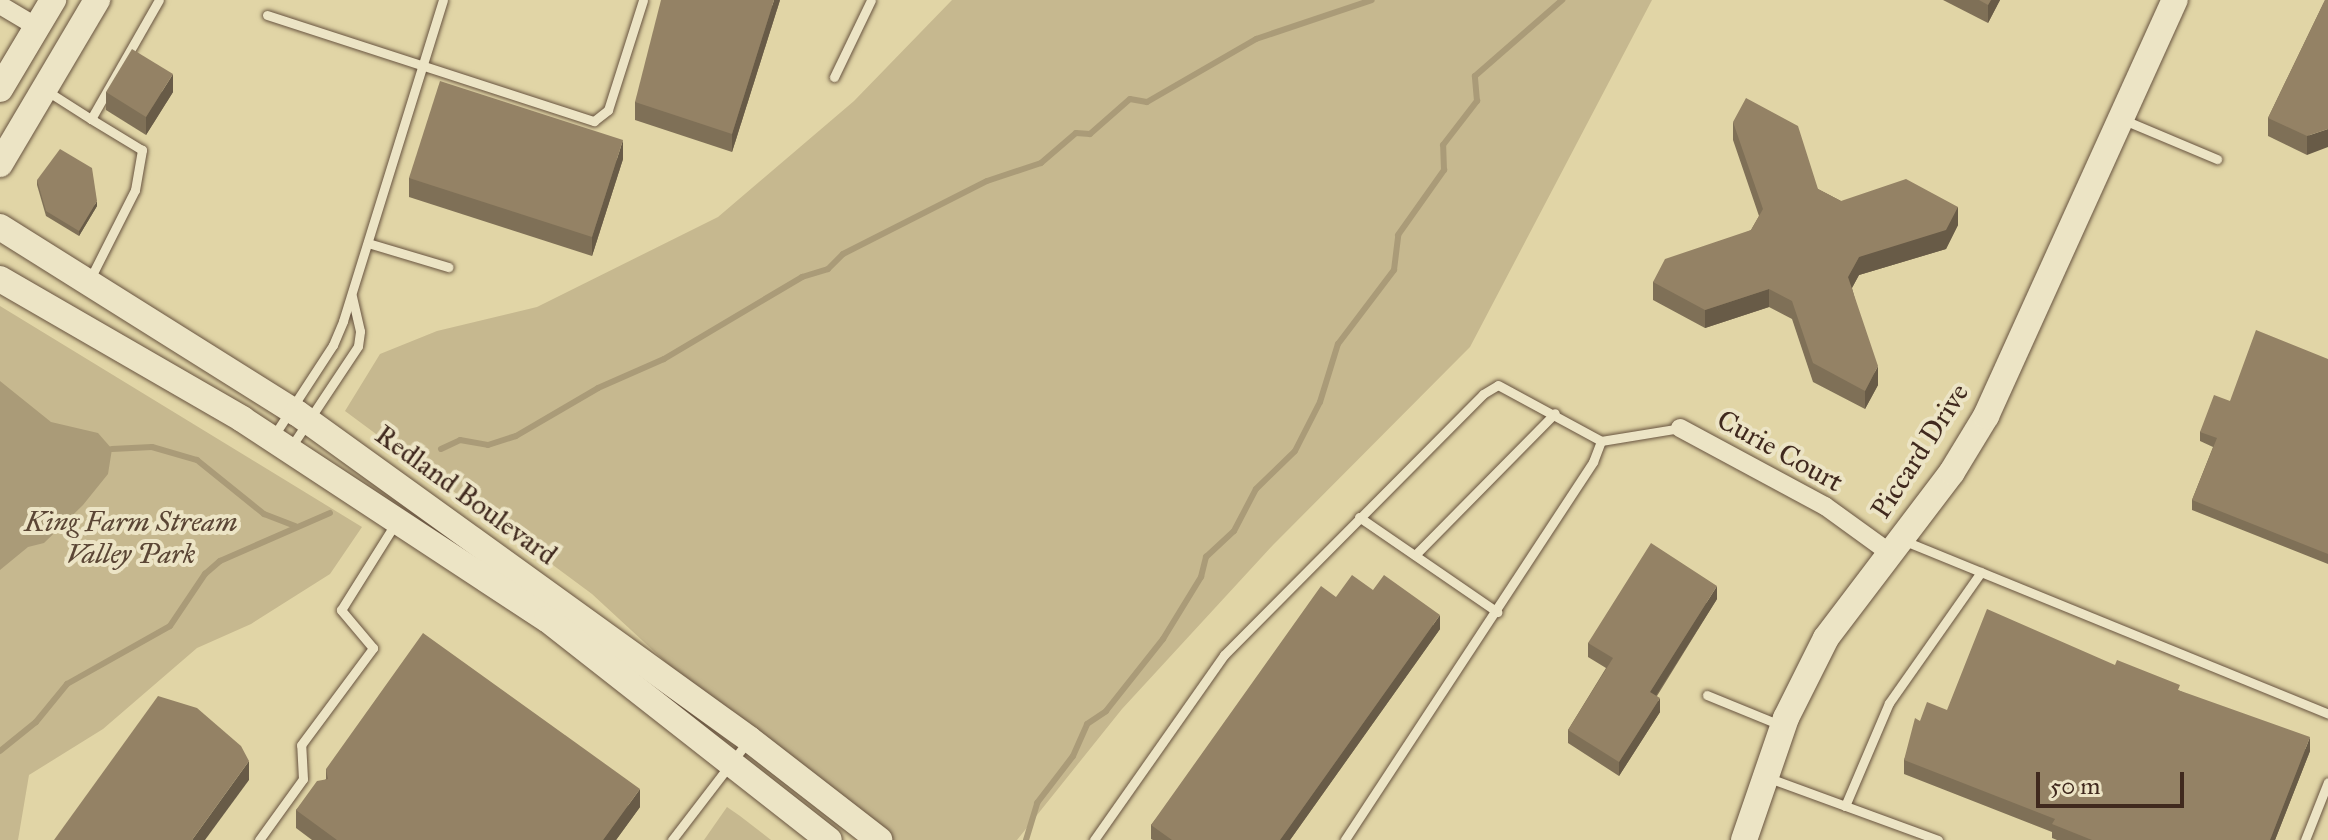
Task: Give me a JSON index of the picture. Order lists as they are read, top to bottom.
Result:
{
  "streets": {
    "main road": ["Piccard Drive", "Redland Boulevard"],
    "street": ["Curie Court"]
  },
  "crossings": [
    ["Curie Court", "Piccard Drive"]
  ],
  "parks": ["King Farm Stream Valley Park"],
  "scale_bar": "50 m"
}
